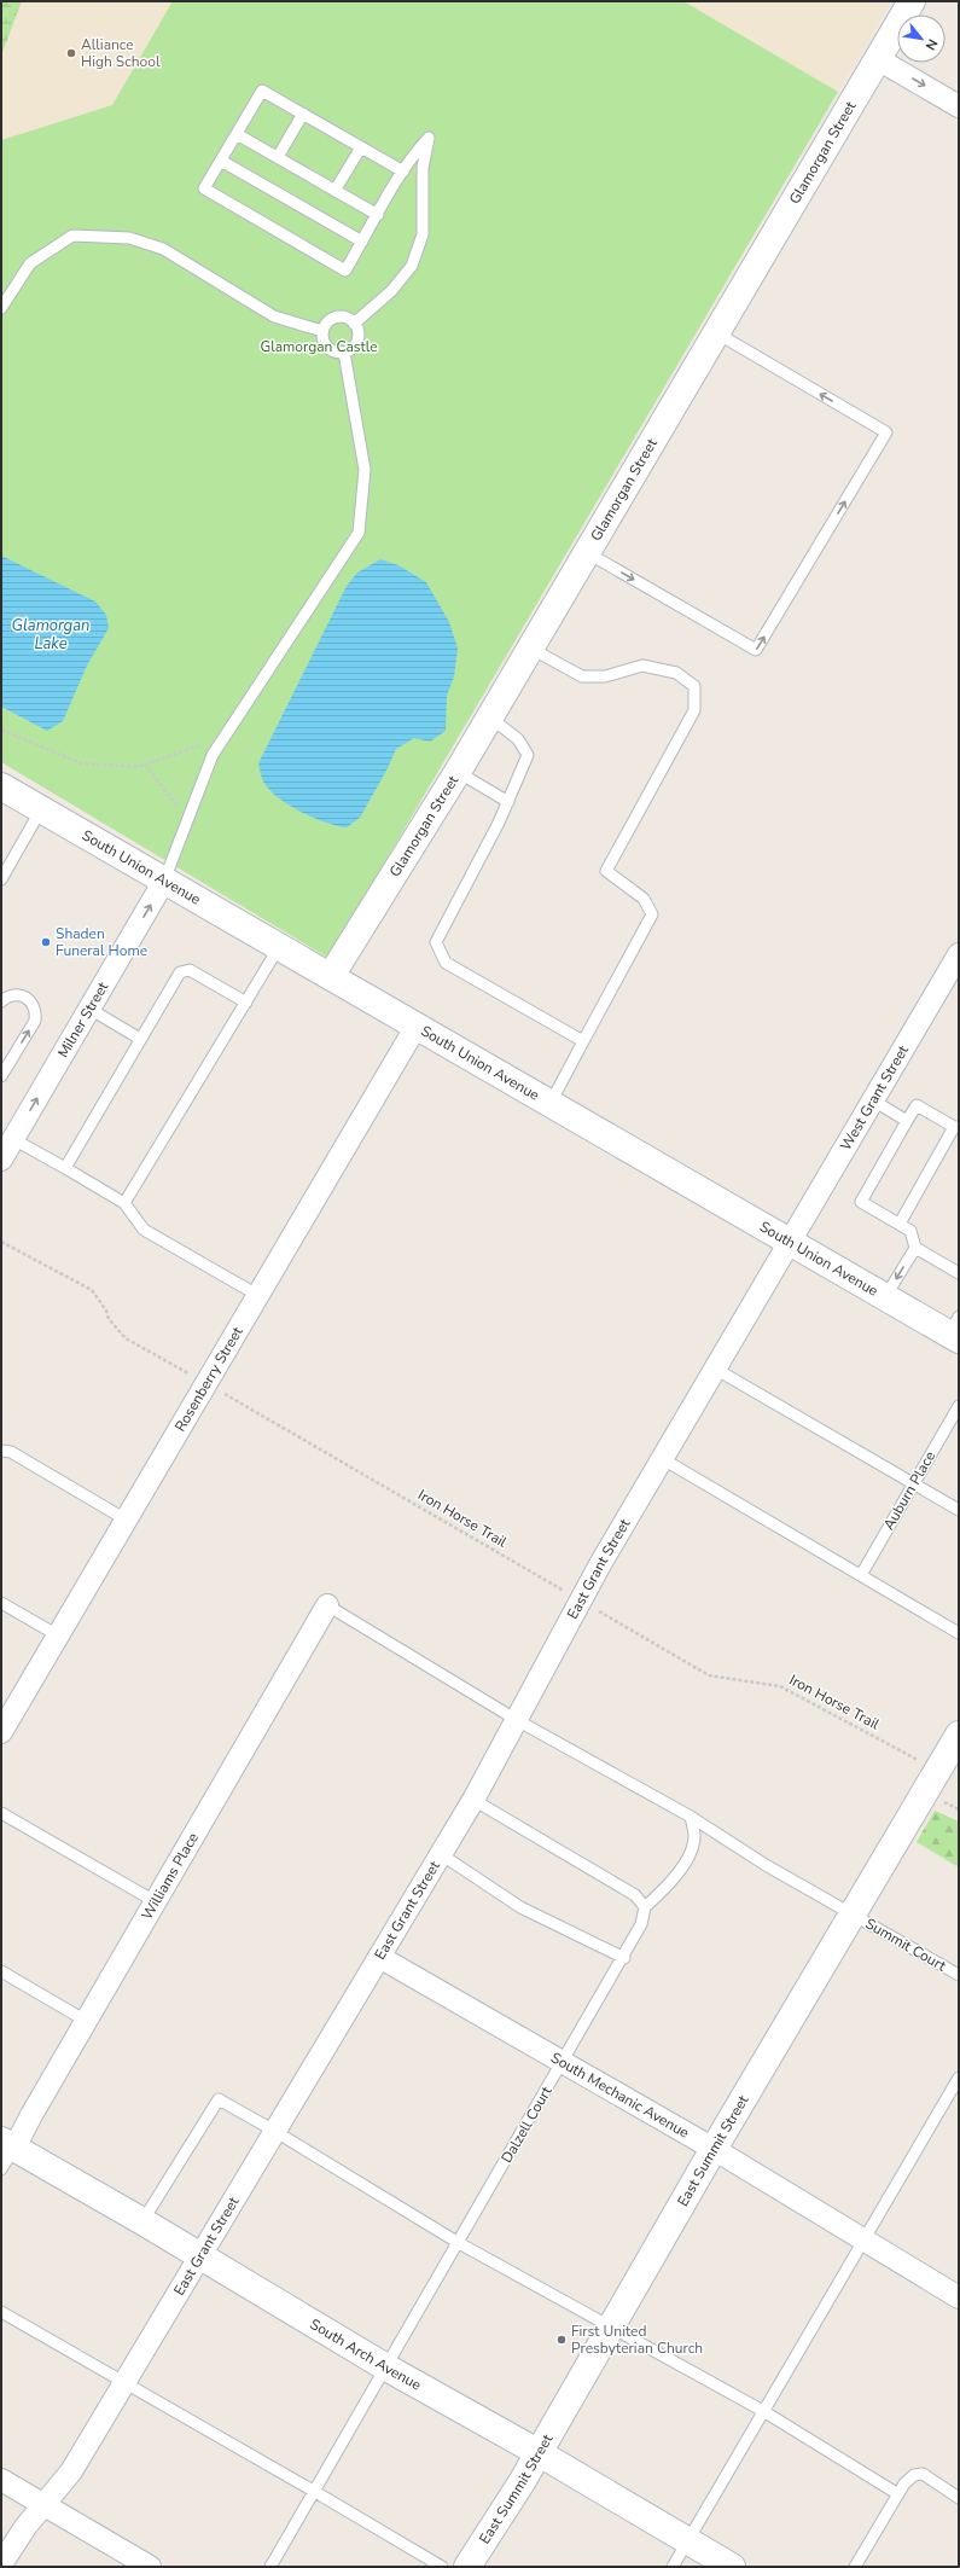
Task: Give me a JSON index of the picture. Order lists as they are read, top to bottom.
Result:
{
  "streets": {
    "street": [
      "Glamorgan Street",
      "South Union Avenue",
      "Milner Street",
      "West Grant Street",
      "Rosenberry Street",
      "East Grant Street",
      "Williams Place",
      "South Mechanic Avenue",
      "East Summit Street",
      "South Arch Avenue"
    ],
    "lane": ["Auburn Place", "Summit Court", "Dalzell Court"],
    "path": ["Iron Horse Trail"]
  },
  "crossings": [
    ["Glamorgan Street", "South Union Avenue"],
    ["South Union Avenue", "Milner Street"],
    ["South Union Avenue", "West Grant Street"],
    ["South Union Avenue", "Rosenberry Street"],
    ["South Union Avenue", "East Grant Street"],
    ["West Grant Street", "East Grant Street"],
    ["Rosenberry Street", "Iron Horse Trail"],
    ["Iron Horse Trail", "East Grant Street"],
    ["Iron Horse Trail", "East Summit Street"],
    ["East Grant Street", "Summit Court"],
    ["East Grant Street", "South Mechanic Avenue"],
    ["East Grant Street", "South Arch Avenue"],
    ["Williams Place", "Summit Court"],
    ["Williams Place", "South Arch Avenue"],
    ["Summit Court", "East Summit Street"],
    ["South Mechanic Avenue", "Dalzell Court"],
    ["South Mechanic Avenue", "East Summit Street"],
    ["Dalzell Court", "South Arch Avenue"],
    ["East Summit Street", "South Arch Avenue"]
  ],
  "one_way": ["Milner Street"],
  "water": ["Glamorgan Lake"],
  "parks": ["Glamorgan Castle"],
  "places": ["Alliance High School", "Shaden Funeral Home", "First United Presbyterian Church"],
  "north": "bottom right"
}
